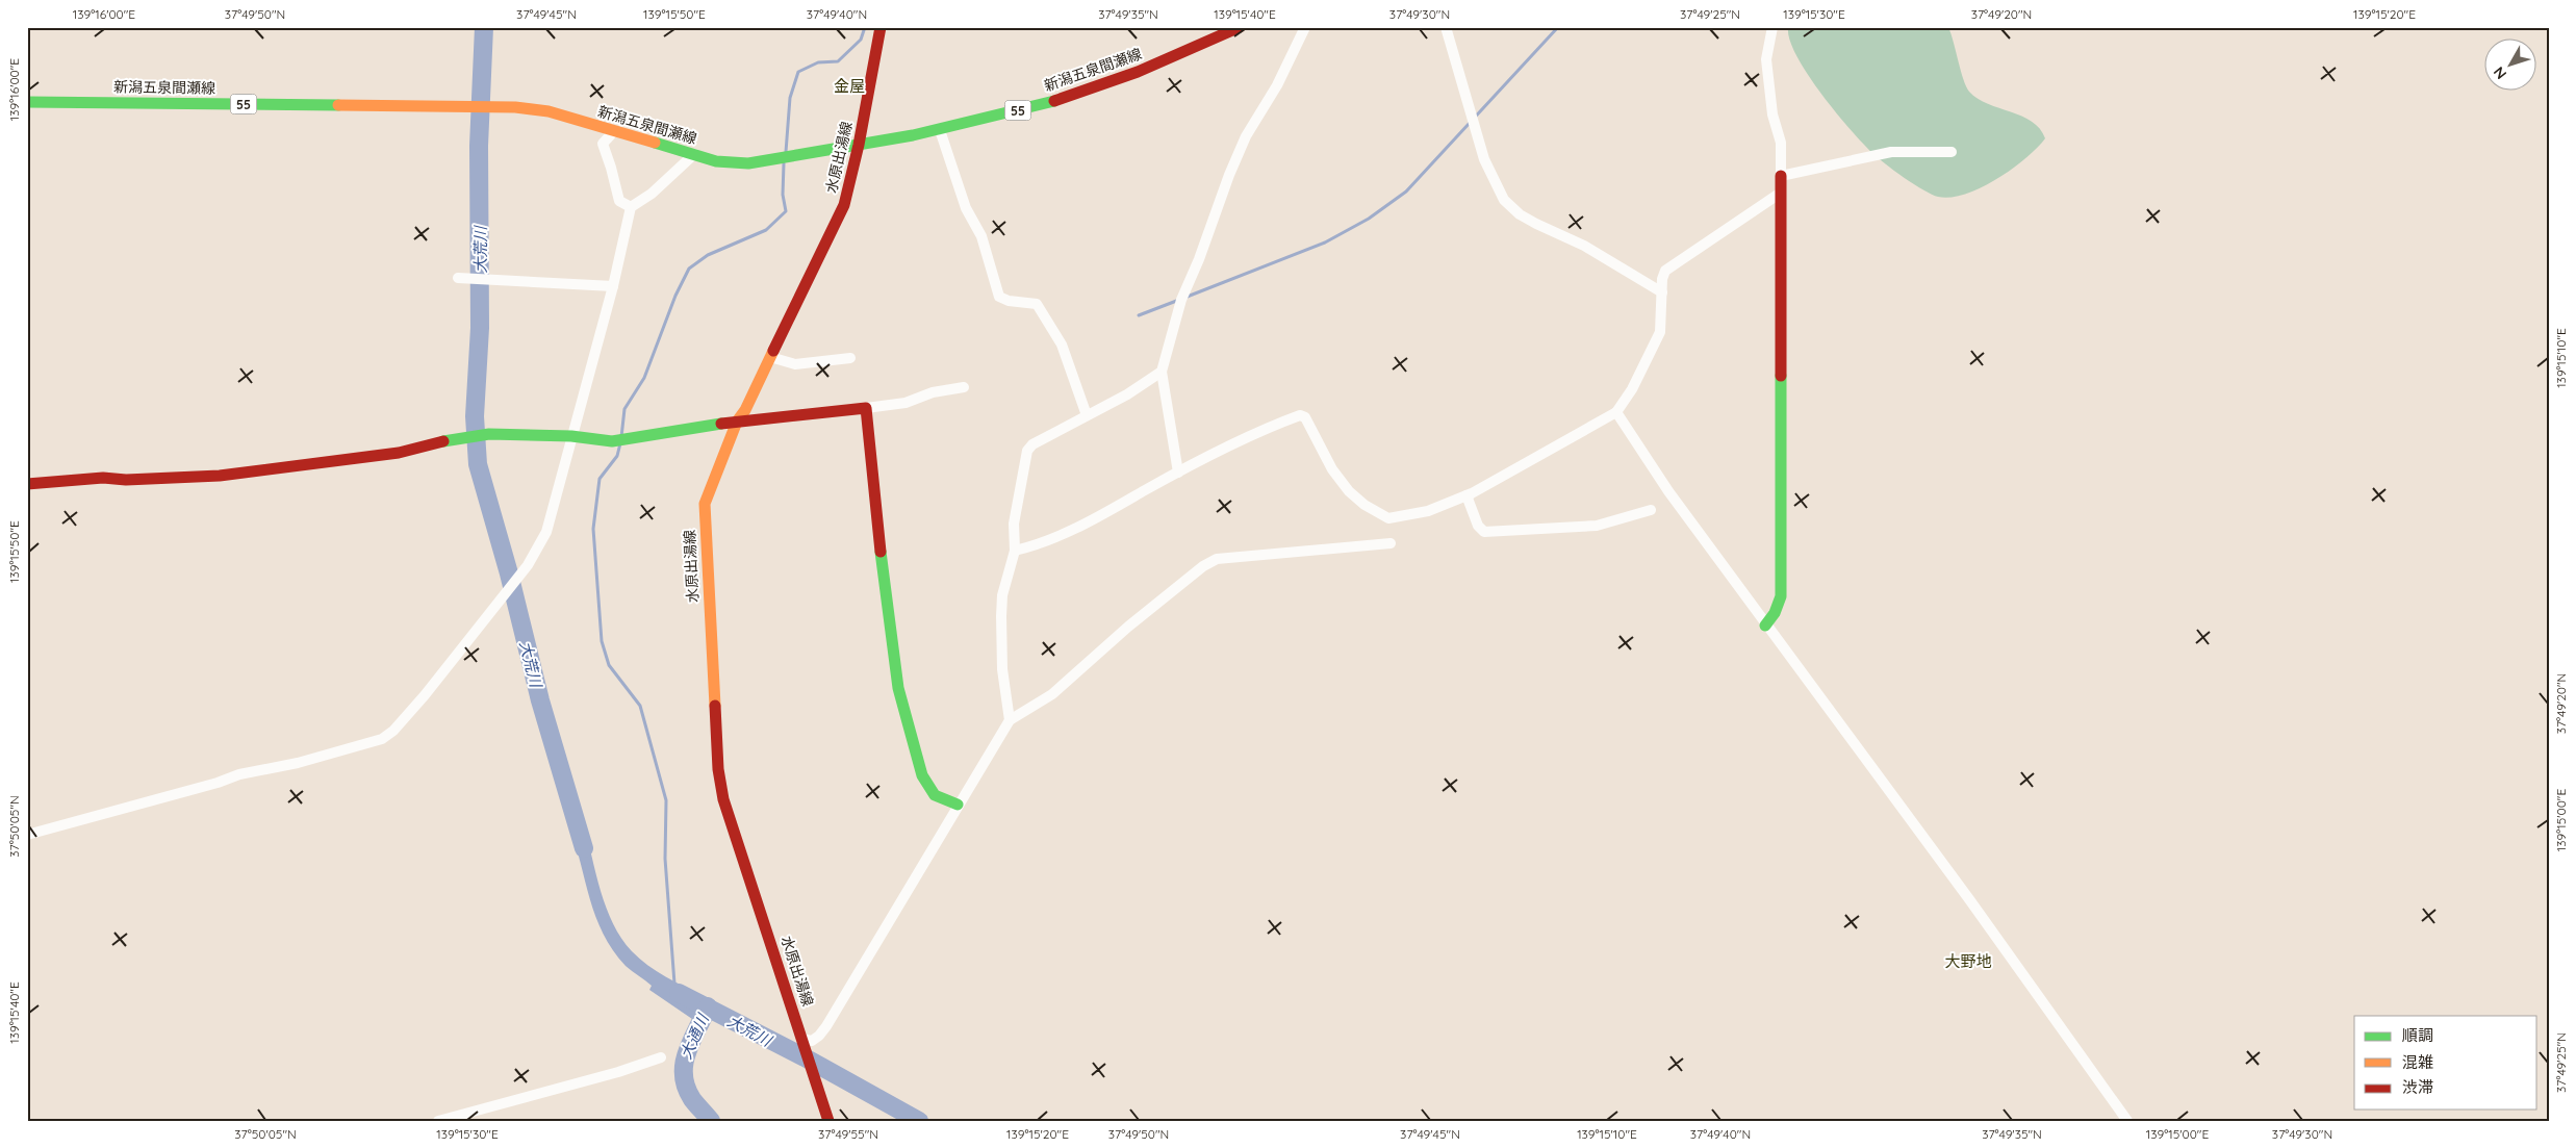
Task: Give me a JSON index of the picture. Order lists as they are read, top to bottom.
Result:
{
  "streets": {
    "main road": ["新潟五泉間瀬線", "55", "水原出湯線"]
  },
  "crossings": [
    ["新潟五泉間瀬線", "水原出湯線"]
  ],
  "districts": ["金屋", "大野地"],
  "water": ["大荒川", "大通川"],
  "legend": ["順調", "混雑", "渋滞"],
  "north": "bottom left",
  "coordinates": [
    "139°16'00\"E",
    "37°49'50\"N",
    "37°49'45\"N",
    "139°15'50\"E",
    "37°49'40\"N",
    "37°49'35\"N",
    "139°15'40\"E",
    "37°49'30\"N",
    "37°49'25\"N",
    "139°15'30\"E",
    "37°49'20\"N",
    "139°15'20\"E",
    "139°15'10\"E",
    "139°15'00\"E",
    "37°50'05\"N",
    "37°49'55\"N"
  ]
}
